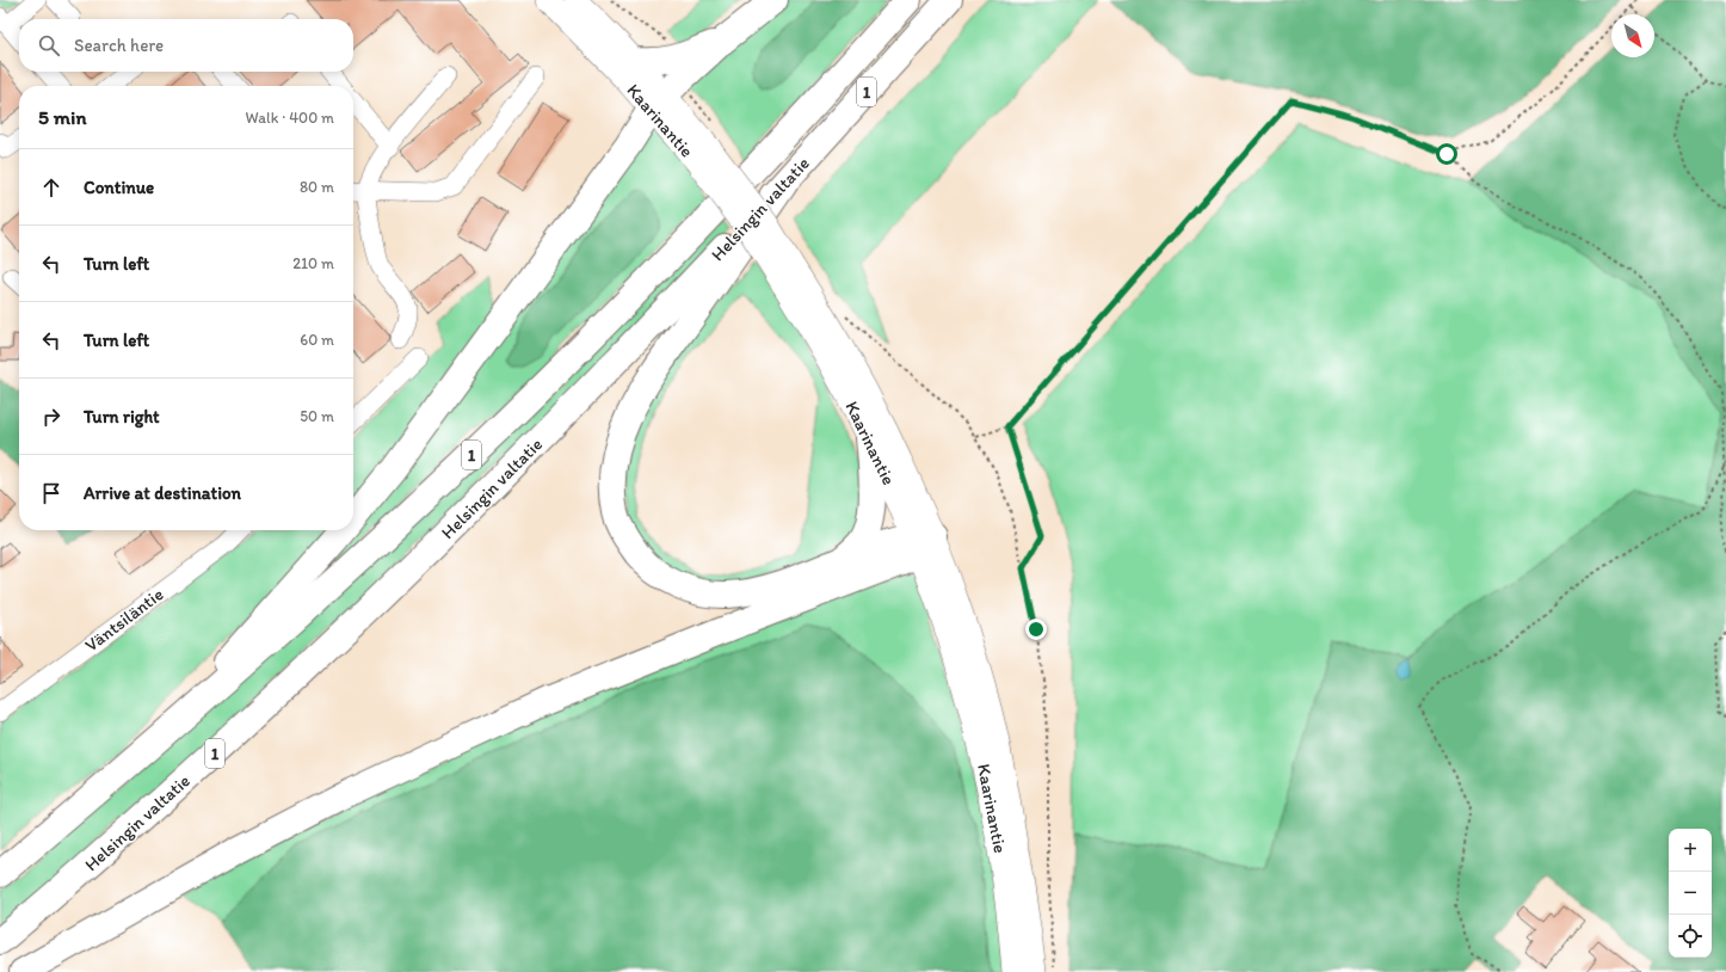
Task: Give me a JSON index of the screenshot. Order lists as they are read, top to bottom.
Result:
{
  "streets": {
    "highway": ["1", "Helsingin valtatie"],
    "main road": ["Kaarinantie"],
    "street": ["Väntsiläntie"]
  },
  "north": "bottom right",
  "page": {
    "search": "Search here",
    "heading": ["5 min", "Walk · 400 m"],
    "list": [
      ["Continue", "80 m"],
      ["Turn left", "210 m"],
      ["Turn left", "60 m"],
      ["Turn right", "50 m"],
      "Arrive at destination"
    ],
    "map_buttons": ["+", "−"]
  }
}
